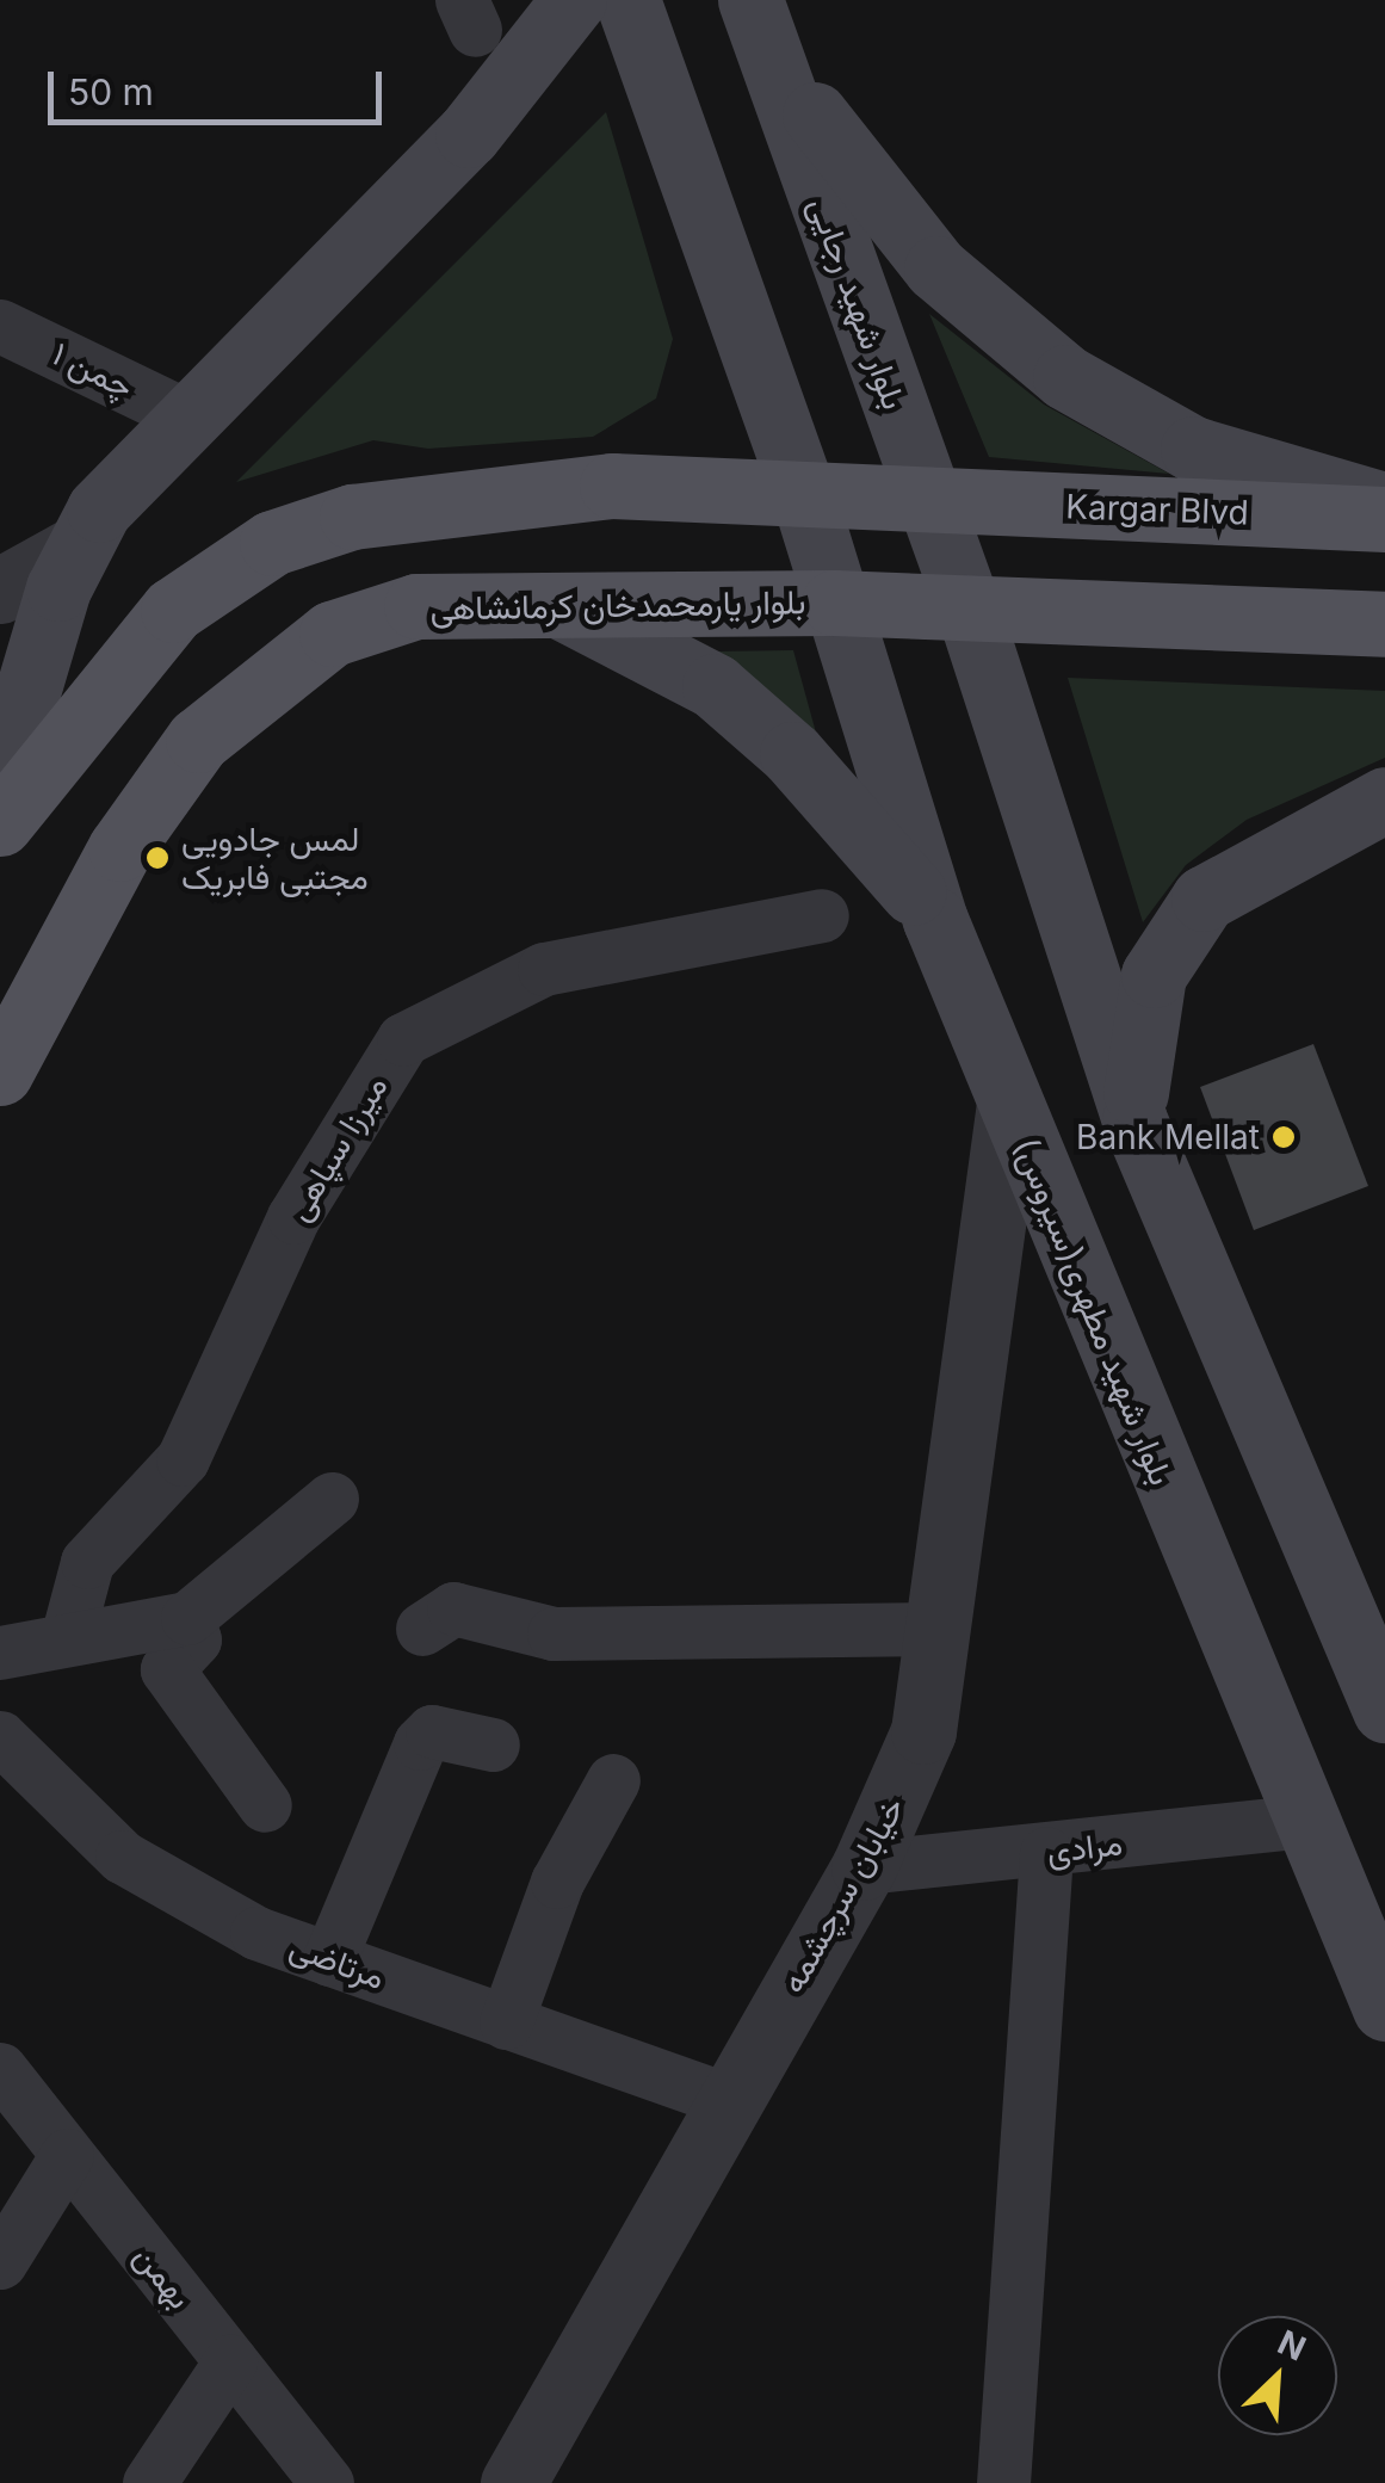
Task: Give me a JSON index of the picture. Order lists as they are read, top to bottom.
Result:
{
  "streets": {
    "main road": [
      "بلوار شهید رجایی",
      "Kargar Blvd",
      "بلوار یارمحمدخان کرمانشاهی",
      "بلوار شهید مطهری(سیروس)"
    ],
    "street": [
      "چمن ۱",
      "میرزا سپاهی",
      "مرادی",
      "خیابان سرچشمه",
      "مرتاضی",
      "بهمن"
    ]
  },
  "crossings": [
    ["بلوار شهید رجایی", "Kargar Blvd"],
    ["بلوار شهید رجایی", "بلوار یارمحمدخان کرمانشاهی"],
    ["بلوار یارمحمدخان کرمانشاهی", "بلوار شهید مطهری(سیروس)"],
    ["بلوار شهید مطهری(سیروس)", "مرادی"],
    ["بلوار شهید مطهری(سیروس)", "خیابان سرچشمه"],
    ["مرادی", "خیابان سرچشمه"],
    ["خیابان سرچشمه", "مرتاضی"]
  ],
  "places": ["لمس جادویی مجتبی فابریک", "Bank Mellat"],
  "scale_bar": "50 m",
  "north": "top right"
}
